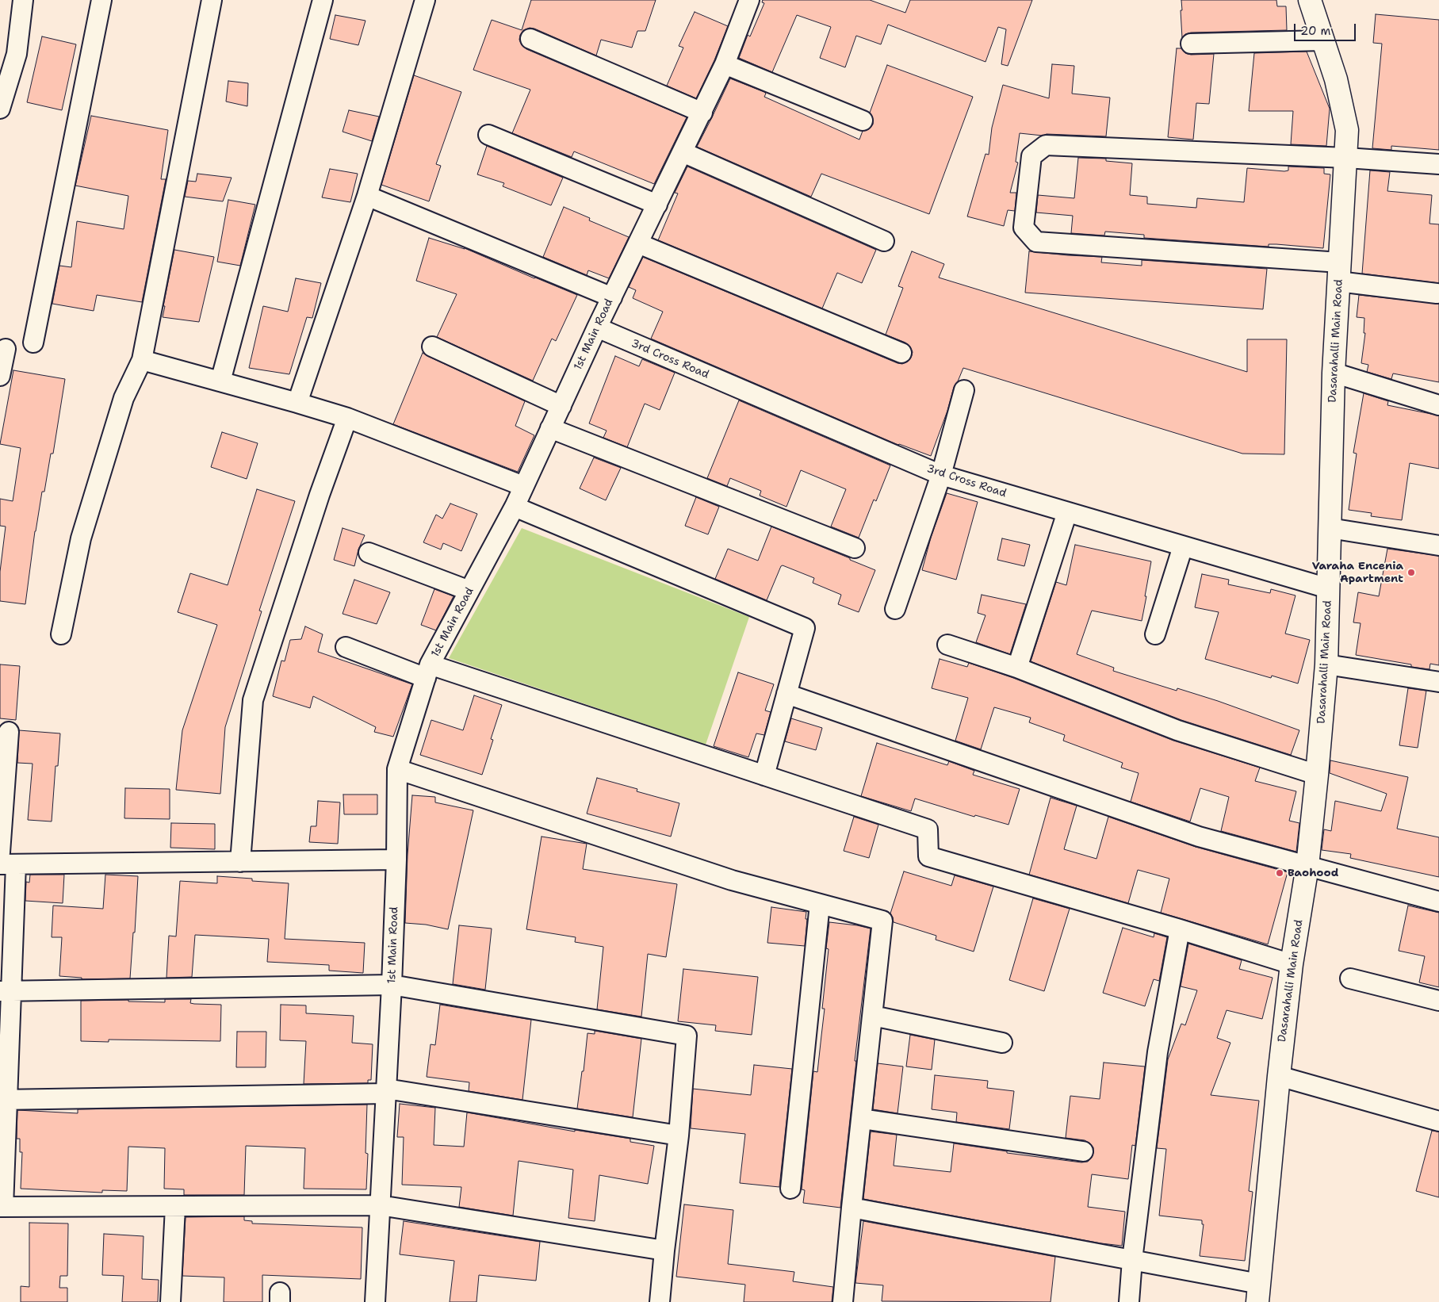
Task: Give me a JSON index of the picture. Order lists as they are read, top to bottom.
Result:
{
  "streets": {
    "street": ["1st Main Road", "Dasarahalli Main Road", "3rd Cross Road"]
  },
  "crossings": [
    ["1st Main Road", "3rd Cross Road"],
    ["Dasarahalli Main Road", "3rd Cross Road"]
  ],
  "places": ["Varaha Encenia Apartment", "Baohood"],
  "scale_bar": "20 m"
}
